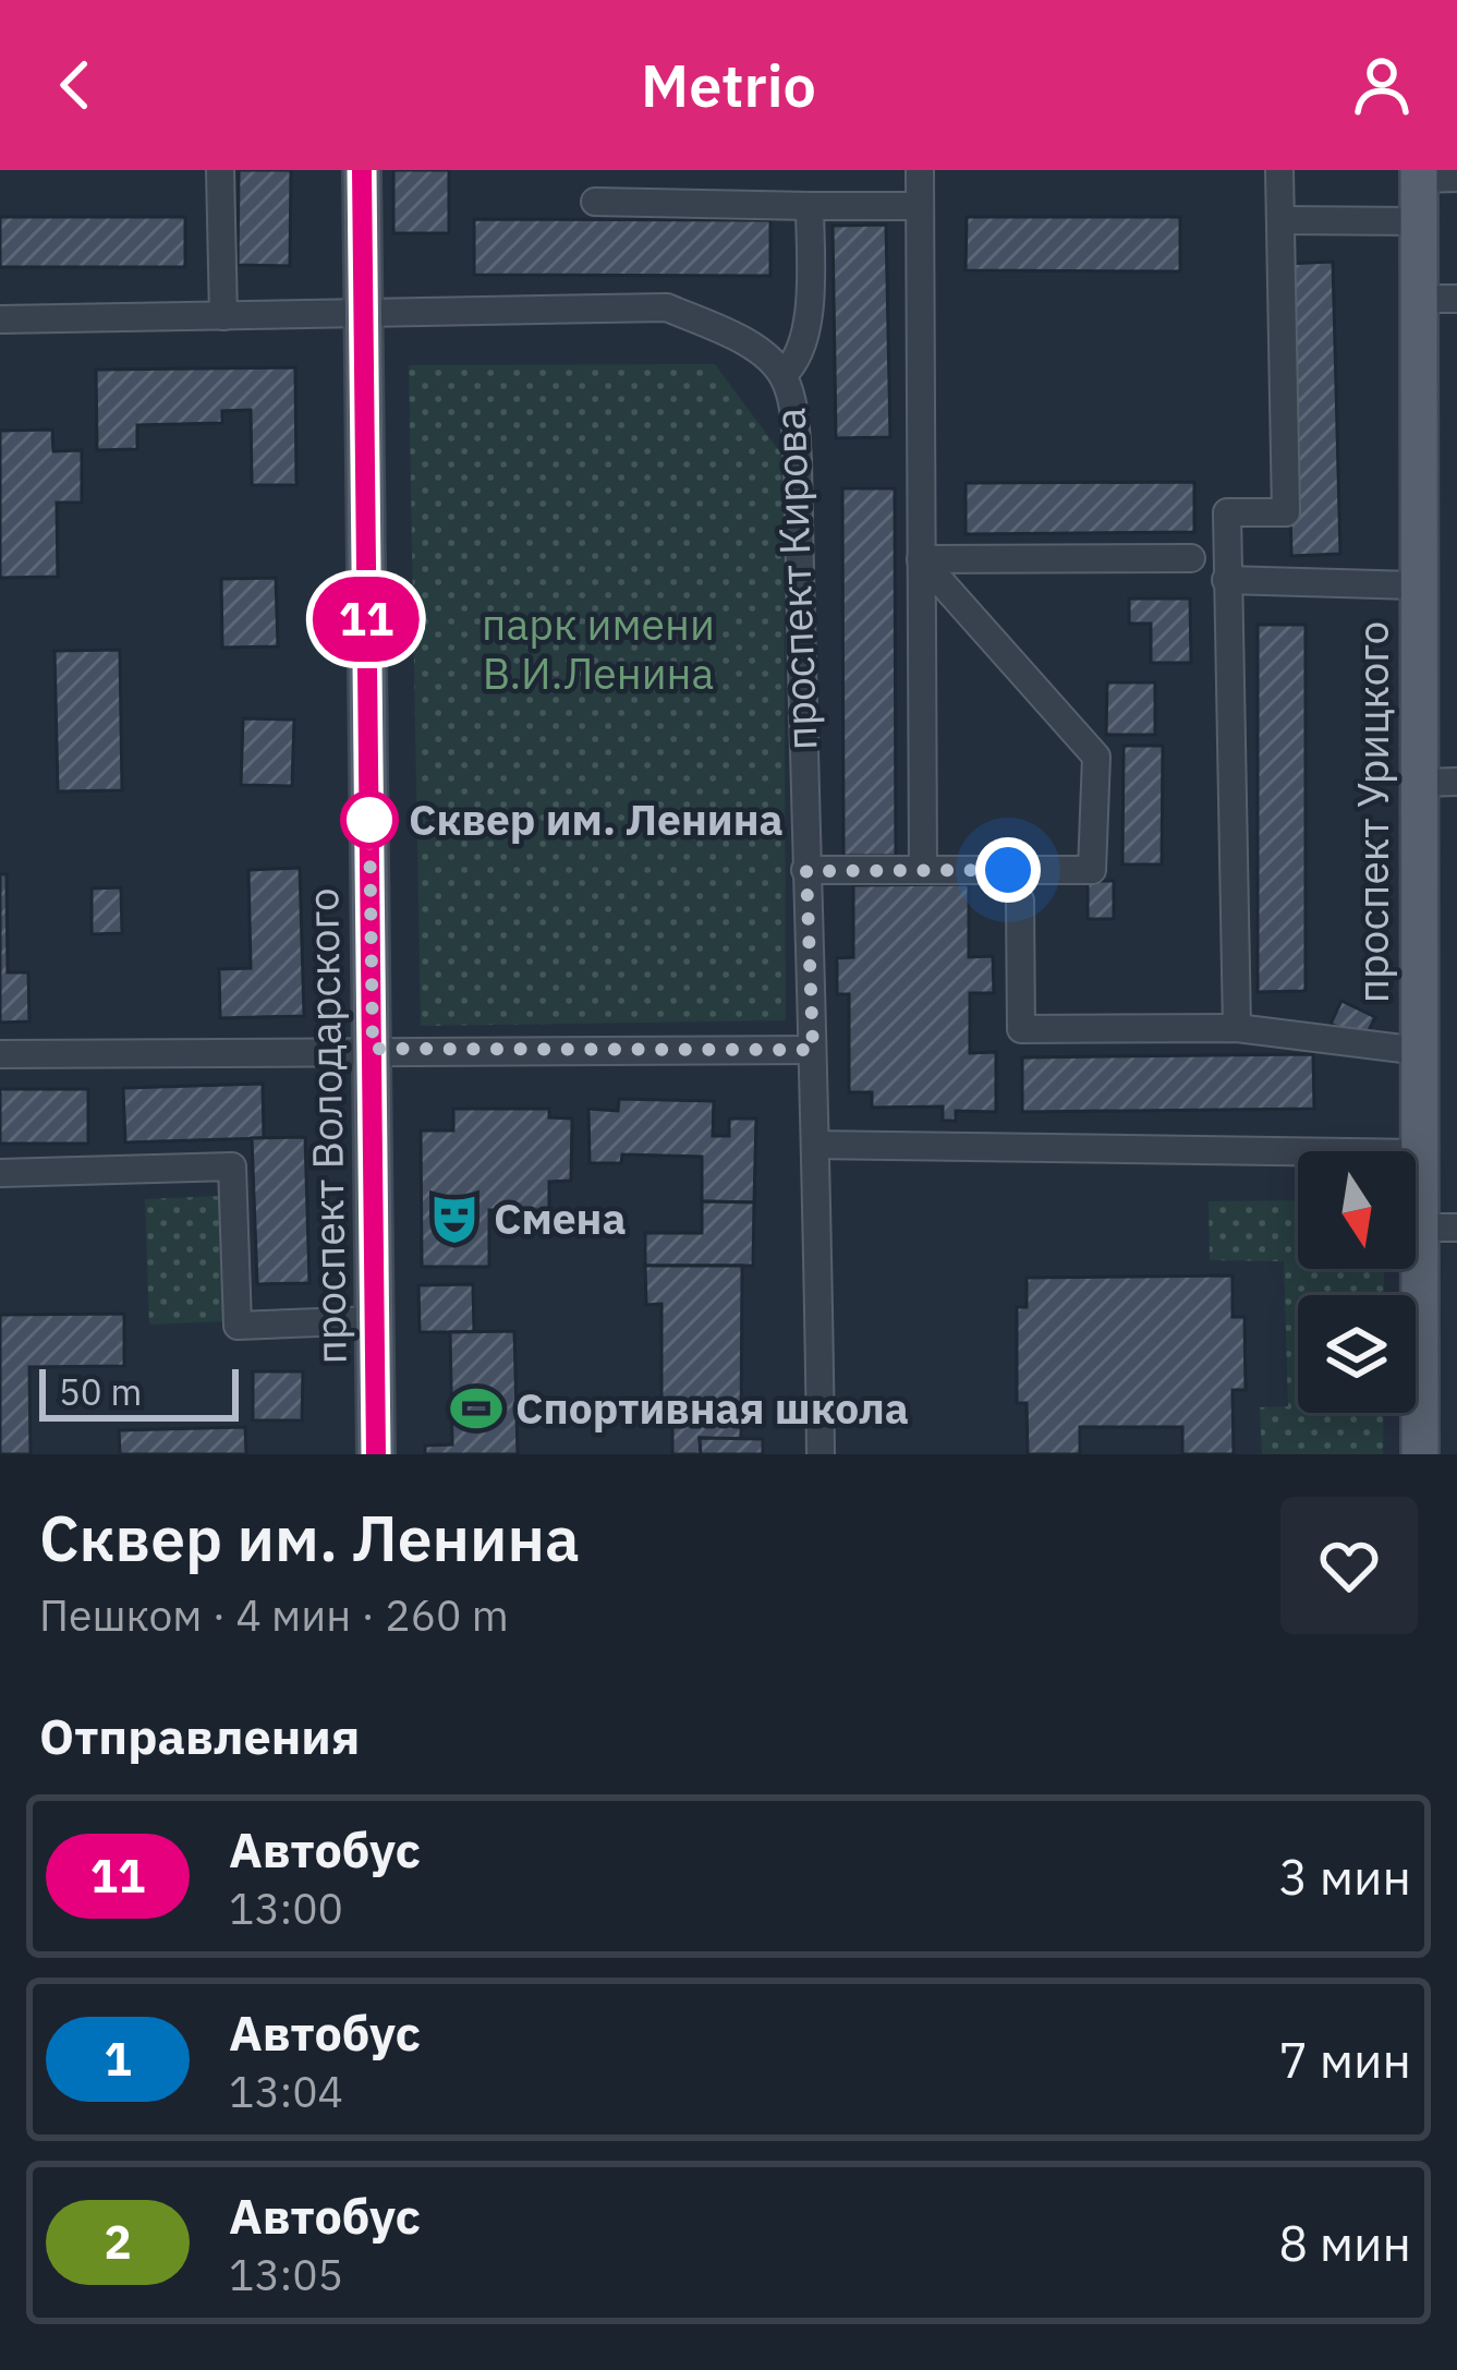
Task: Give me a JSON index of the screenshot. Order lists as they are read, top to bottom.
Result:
{
  "streets": {
    "main road": ["проспект Урицкого", "проспект Володарского"],
    "street": ["проспект Кирова"]
  },
  "crossings": [
    ["проспект Кирова", "проспект Володарского"]
  ],
  "parks": ["парк имени В.И.Ленина"],
  "places": {
    "other": ["Сквер им. Ленина"],
    "theatre": ["Смена"],
    "sports": ["Спортивная школа"]
  },
  "lines": ["bus line 11"],
  "scale_bar": "50 m",
  "north": "bottom",
  "page": {
    "header": "Metrio",
    "on_map": "11",
    "scale": "50 m",
    "heading": [
      ["Сквер им. Ленина", "Пешком · 4 мин · 260 m"],
      "Отправления"
    ],
    "list": [
      {
        "mark": "11",
        "name": "Автобус",
        "note": "13:00",
        "value": "3 мин"
      },
      {
        "mark": "1",
        "name": "Автобус",
        "note": "13:04",
        "value": "7 мин"
      },
      {
        "mark": "2",
        "name": "Автобус",
        "note": "13:05",
        "value": "8 мин"
      }
    ]
  }
}
